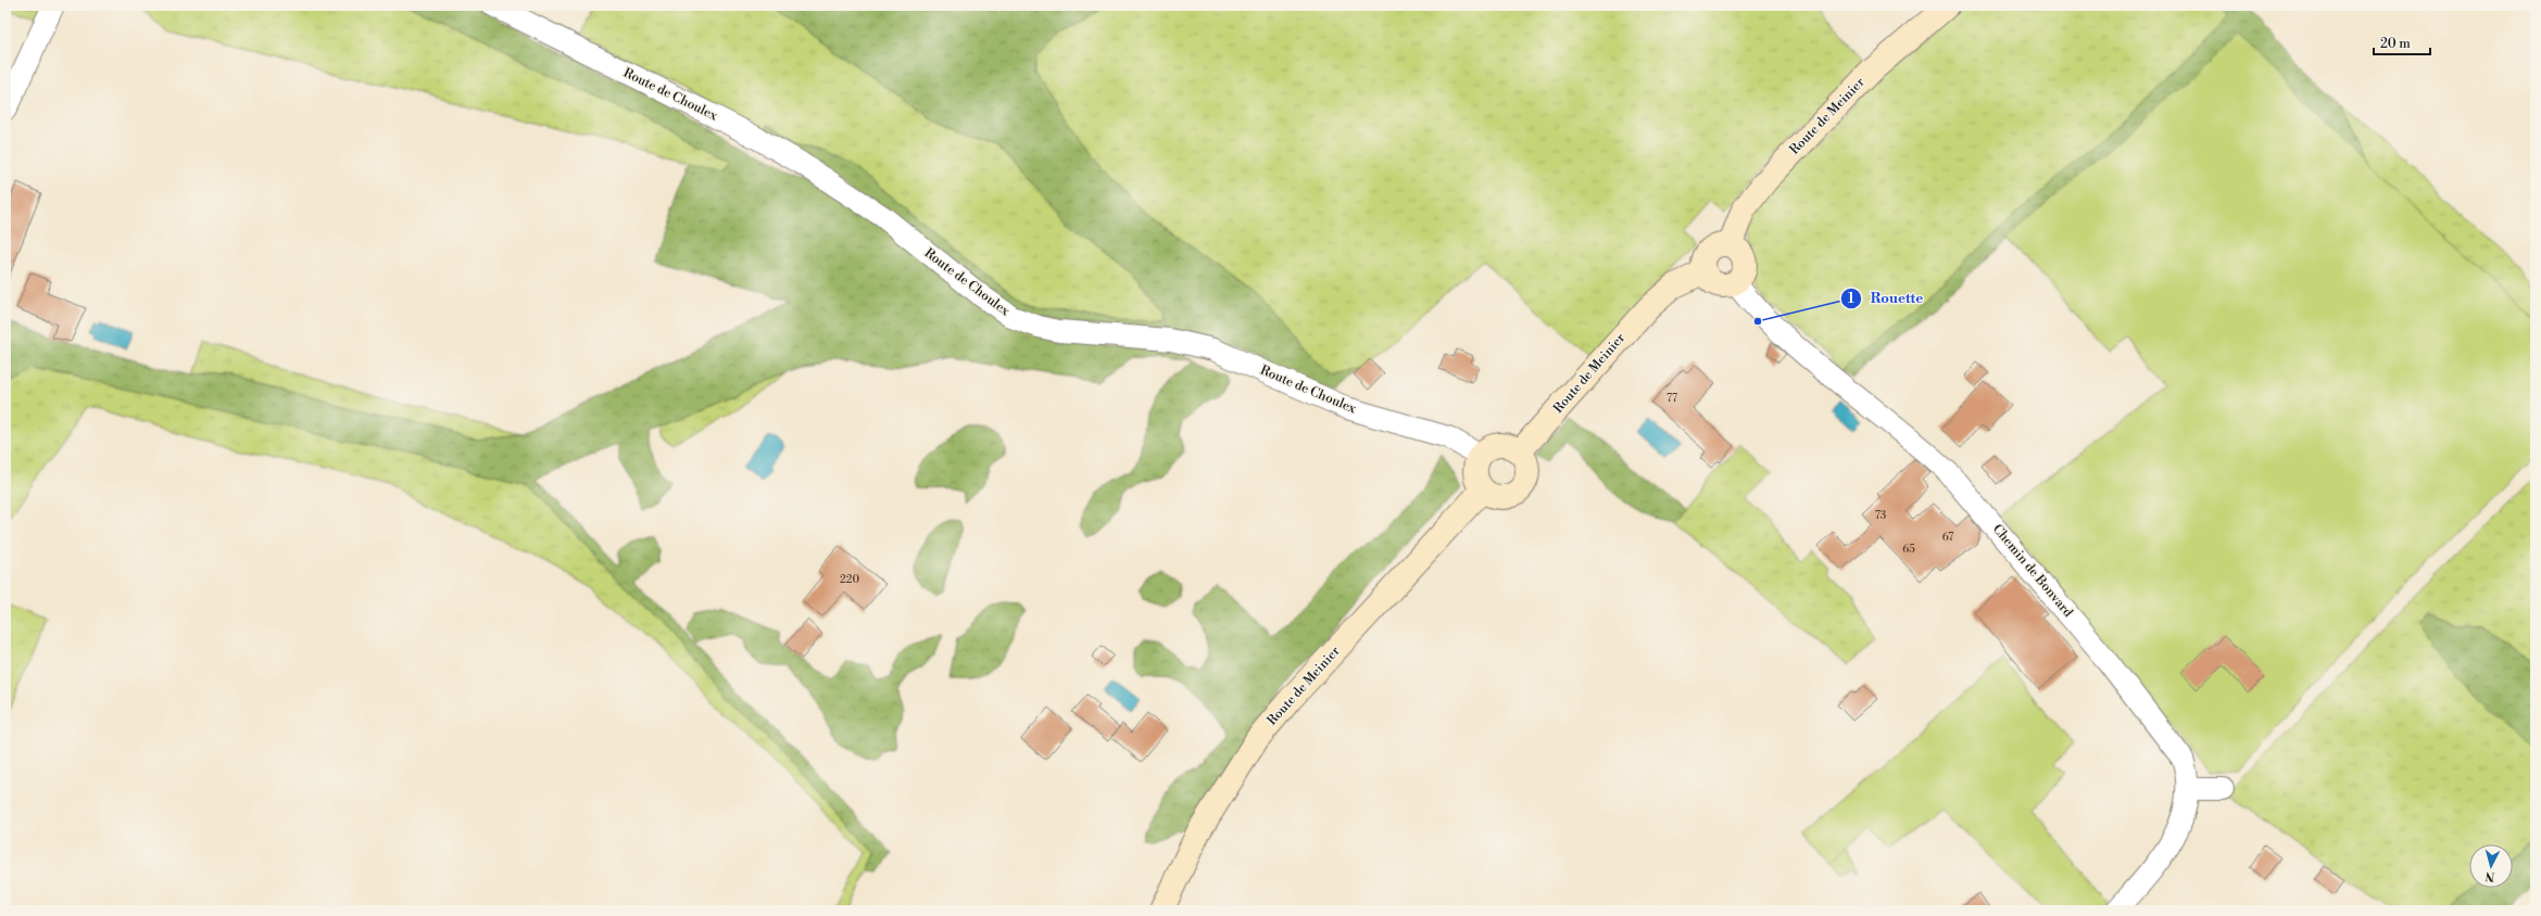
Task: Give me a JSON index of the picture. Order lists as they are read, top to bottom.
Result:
{
  "streets": {
    "street": ["Route de Choulex", "Route de Meinier", "Chemin de Bonvard"]
  },
  "crossings": [
    ["Route de Choulex", "Route de Meinier"],
    ["Route de Meinier", "Chemin de Bonvard"]
  ],
  "places": ["Rouette"],
  "house_numbers": [
    "77",
    "73",
    "67",
    "65",
    "220"
  ],
  "scale_bar": "20 m",
  "north": "bottom"
}
